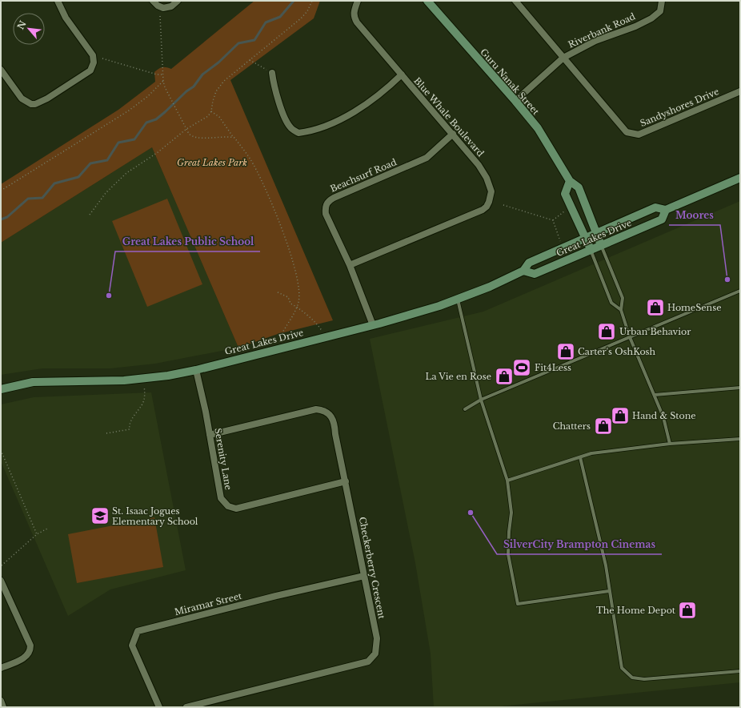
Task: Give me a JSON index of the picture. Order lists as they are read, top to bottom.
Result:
{
  "streets": {
    "street": [
      "Riverbank Road",
      "Guru Nanak Street",
      "Sandyshores Drive",
      "Blue Whale Boulevard",
      "Beachsurf Road",
      "Great Lakes Drive",
      "Serenity Lane",
      "Checkerberry Crescent",
      "Miramar Street"
    ]
  },
  "crossings": [
    ["Riverbank Road", "Guru Nanak Street"],
    ["Riverbank Road", "Sandyshores Drive"],
    ["Guru Nanak Street", "Great Lakes Drive"],
    ["Blue Whale Boulevard", "Beachsurf Road"],
    ["Beachsurf Road", "Great Lakes Drive"],
    ["Great Lakes Drive", "Serenity Lane"],
    ["Serenity Lane", "Checkerberry Crescent"],
    ["Checkerberry Crescent", "Miramar Street"]
  ],
  "parks": ["Great Lakes Park"],
  "places": {
    "other": ["Moores", "Great Lakes Public School", "SilverCity Brampton Cinemas"],
    "shop": [
      "HomeSense",
      "Urban Behavior",
      "Carter's OshKosh",
      "La Vie en Rose",
      "Hand & Stone",
      "Chatters",
      "The Home Depot"
    ],
    "sports": ["Fit4Less"],
    "school or university": ["St. Isaac Jogues Elementary School"]
  },
  "north": "top left"
}
